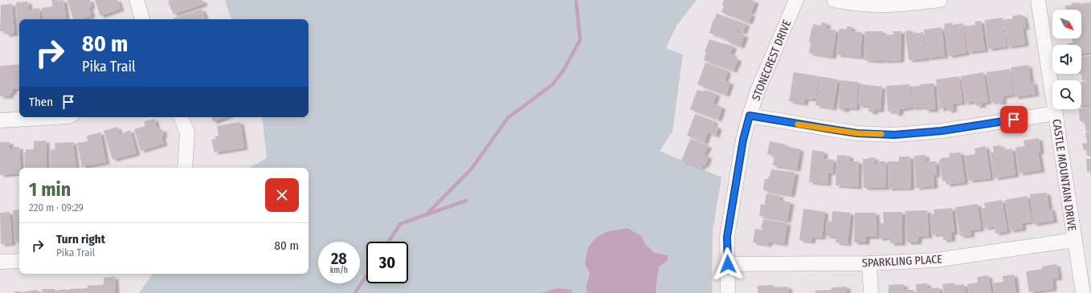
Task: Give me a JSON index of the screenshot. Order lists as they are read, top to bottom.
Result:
{
  "streets": {
    "street": ["STONECREST DRIVE", "CASTLE MOUNTAIN DRIVE", "SPARKLING PLACE"]
  },
  "crossings": [
    ["STONECREST DRIVE", "SPARKLING PLACE"],
    ["CASTLE MOUNTAIN DRIVE", "SPARKLING PLACE"]
  ],
  "north": "bottom right",
  "page": {
    "turn": ["80 m", "Pika Trail"],
    "then": "Then",
    "heading": ["1 min", "220 m · 09:29"],
    "list": [
      {
        "name": "Turn right",
        "note": "Pika Trail",
        "value": "80 m"
      }
    ],
    "speed": "28 km/h",
    "limit": "30"
  }
}
